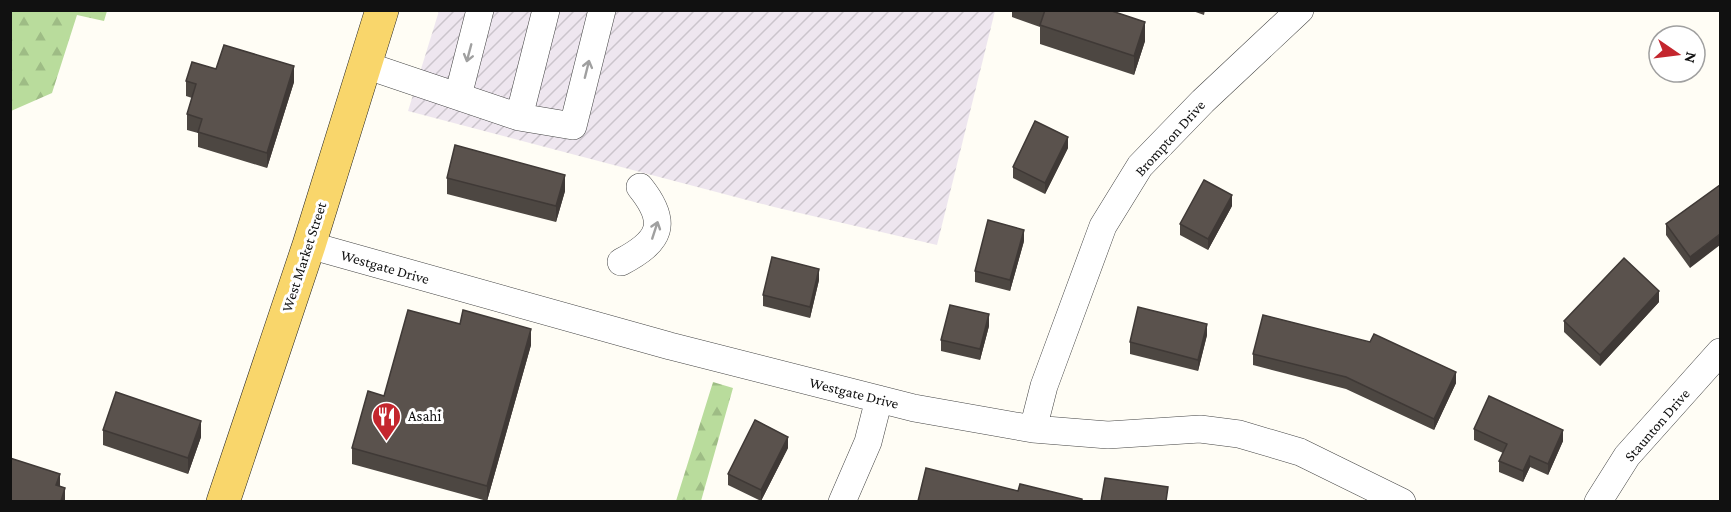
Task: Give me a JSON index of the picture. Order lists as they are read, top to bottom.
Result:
{
  "streets": {
    "main road": ["West Market Street"],
    "street": ["Brompton Drive", "Westgate Drive", "Staunton Drive"]
  },
  "crossings": [
    ["Brompton Drive", "Westgate Drive"],
    ["West Market Street", "Westgate Drive"]
  ],
  "places": {
    "restaurant": ["Asahi"]
  },
  "north": "right"
}
